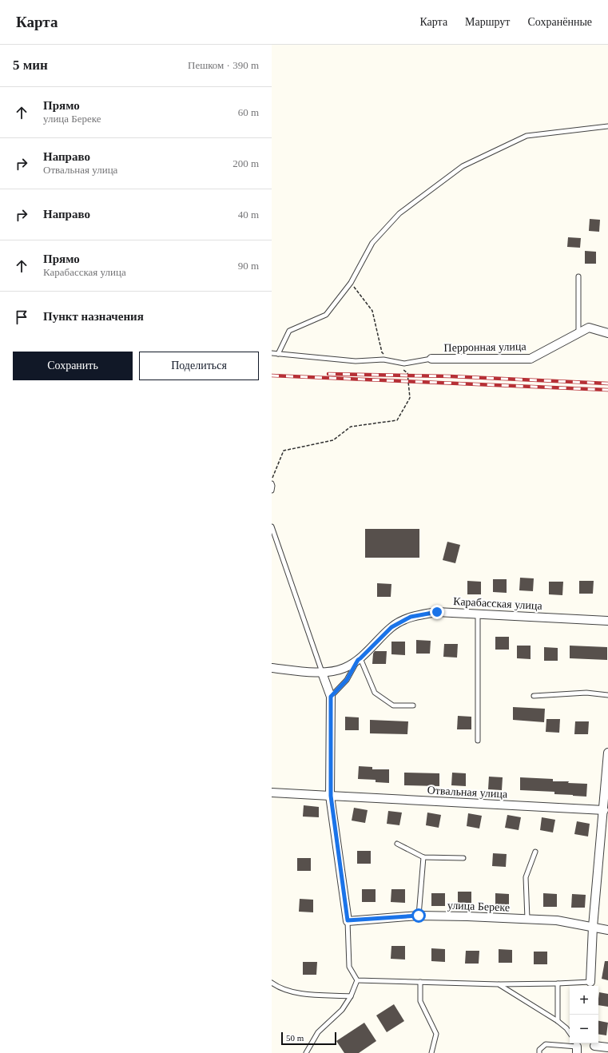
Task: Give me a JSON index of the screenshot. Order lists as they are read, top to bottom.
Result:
{
  "streets": {
    "street": [
      "Перронная улица",
      "Карабасская улица",
      "Отвальная улица",
      "улица Береке"
    ]
  },
  "scale_bar": "50 m",
  "page": {
    "header": "Карта",
    "nav": ["Карта", "Маршрут", "Сохранённые"],
    "heading": ["5 мин", "Пешком · 390 m"],
    "list": [
      ["Прямо", "улица Береке", "60 m"],
      ["Направо", "Отвальная улица", "200 m"],
      ["Направо", "40 m"],
      ["Прямо", "Карабасская улица", "90 m"],
      "Пункт назначения"
    ],
    "buttons": ["Сохранить", "Поделиться"],
    "map_buttons": ["+", "−"],
    "scale": "50 m"
  }
}
